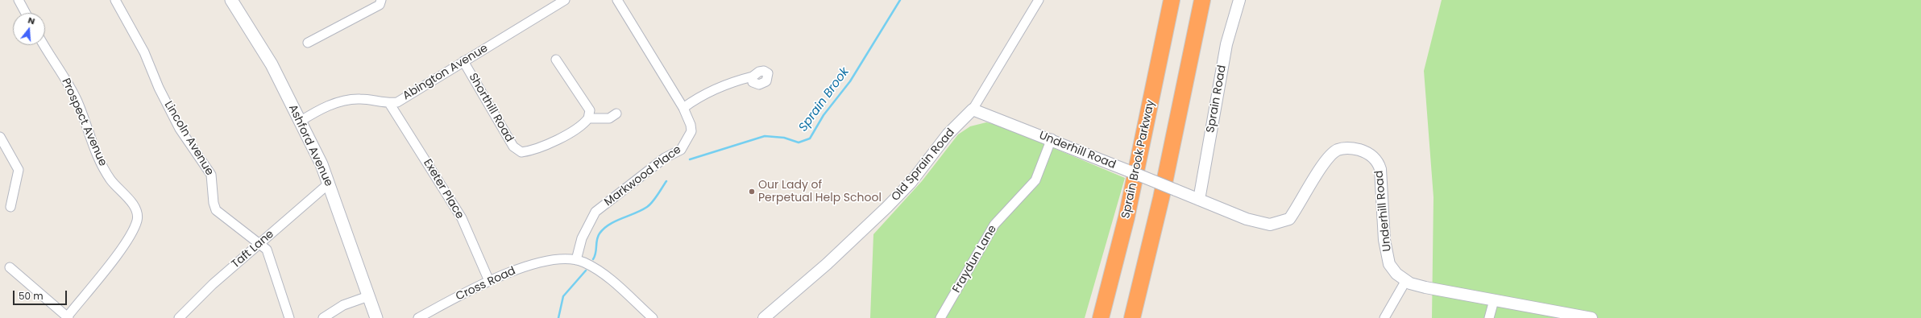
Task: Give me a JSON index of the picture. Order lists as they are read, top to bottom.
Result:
{
  "streets": {
    "highway": ["Sprain Brook Parkway"],
    "main road": ["Ashford Avenue"],
    "street": [
      "Abington Avenue",
      "Sprain Road",
      "Shorthill Road",
      "Prospect Avenue",
      "Lincoln Avenue",
      "Underhill Road",
      "Old Sprain Road",
      "Markwood Place",
      "Exeter Place",
      "Taft Lane",
      "Fraydun Lane",
      "Cross Road"
    ]
  },
  "crossings": [
    ["Abington Avenue", "Shorthill Road"],
    ["Abington Avenue", "Ashford Avenue"],
    ["Abington Avenue", "Exeter Place"],
    ["Sprain Road", "Underhill Road"],
    ["Lincoln Avenue", "Taft Lane"],
    ["Ashford Avenue", "Taft Lane"],
    ["Underhill Road", "Old Sprain Road"],
    ["Underhill Road", "Fraydun Lane"],
    ["Markwood Place", "Cross Road"],
    ["Exeter Place", "Cross Road"]
  ],
  "water": ["Sprain Brook"],
  "places": ["Our Lady of Perpetual Help School"],
  "scale_bar": "50 m",
  "north": "top"
}
